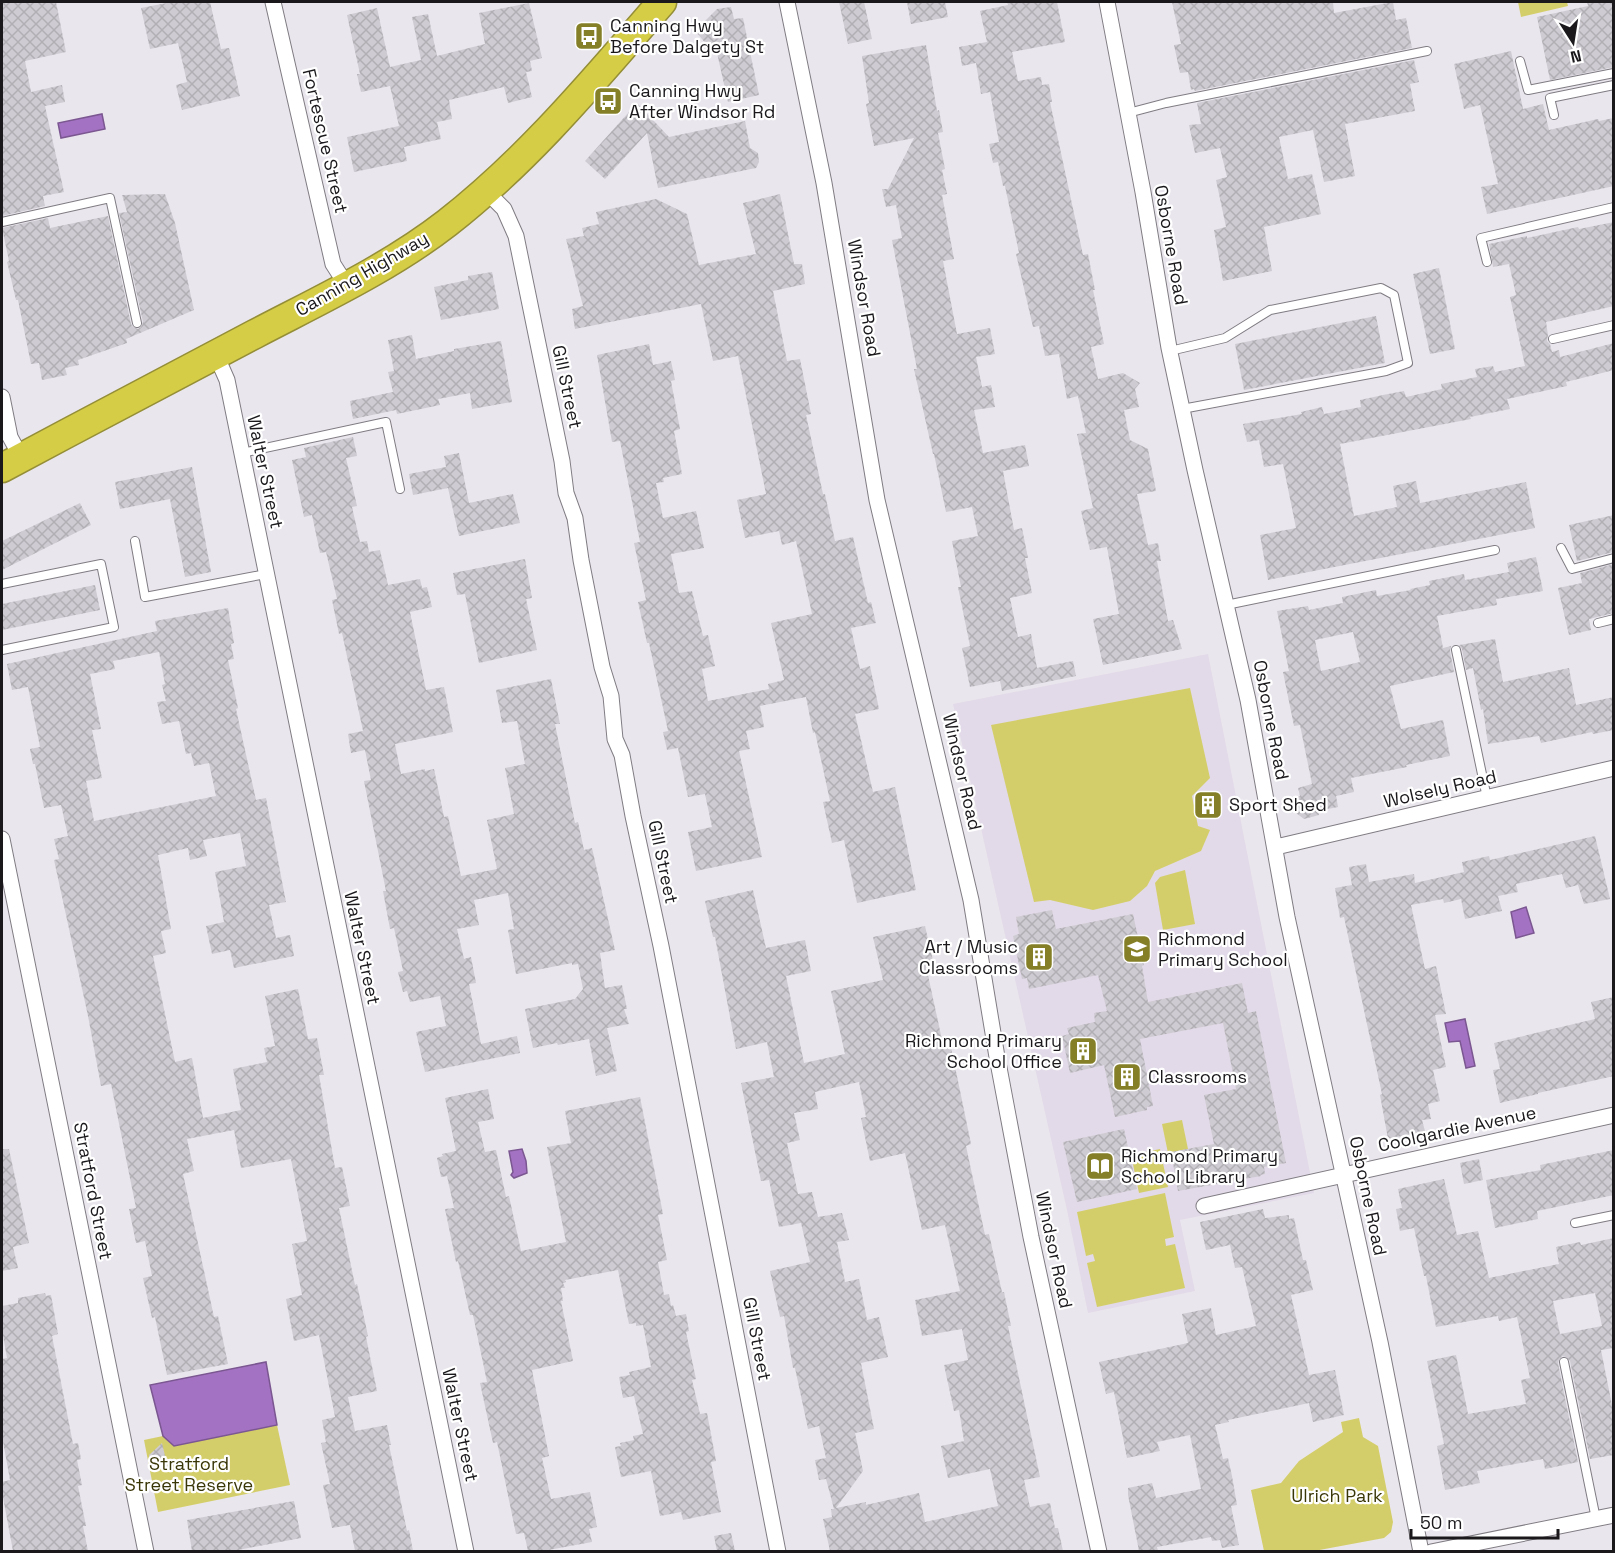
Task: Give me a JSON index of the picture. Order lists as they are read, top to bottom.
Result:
{
  "streets": {
    "highway": ["Canning Highway"],
    "street": [
      "Fortescue Street",
      "Osborne Road",
      "Windsor Road",
      "Gill Street",
      "Walter Street",
      "Wolsely Road",
      "Coolgardie Avenue",
      "Stratford Street"
    ]
  },
  "crossings": [
    ["Fortescue Street", "Canning Highway"],
    ["Osborne Road", "Wolsely Road"],
    ["Osborne Road", "Coolgardie Avenue"],
    ["Canning Highway", "Gill Street"],
    ["Canning Highway", "Walter Street"]
  ],
  "parks": ["Stratford Street Reserve", "Ulrich Park"],
  "places": {
    "bus stop": ["Canning Hwy Before Dalgety St", "Canning Hwy After Windsor Rd"],
    "building": [
      "Sport Shed",
      "Art / Music Classrooms",
      "Richmond Primary School Office",
      "Classrooms"
    ],
    "school or university": ["Richmond Primary School"],
    "library": ["Richmond Primary School Library"]
  },
  "scale_bar": "50 m",
  "north": "bottom"
}
